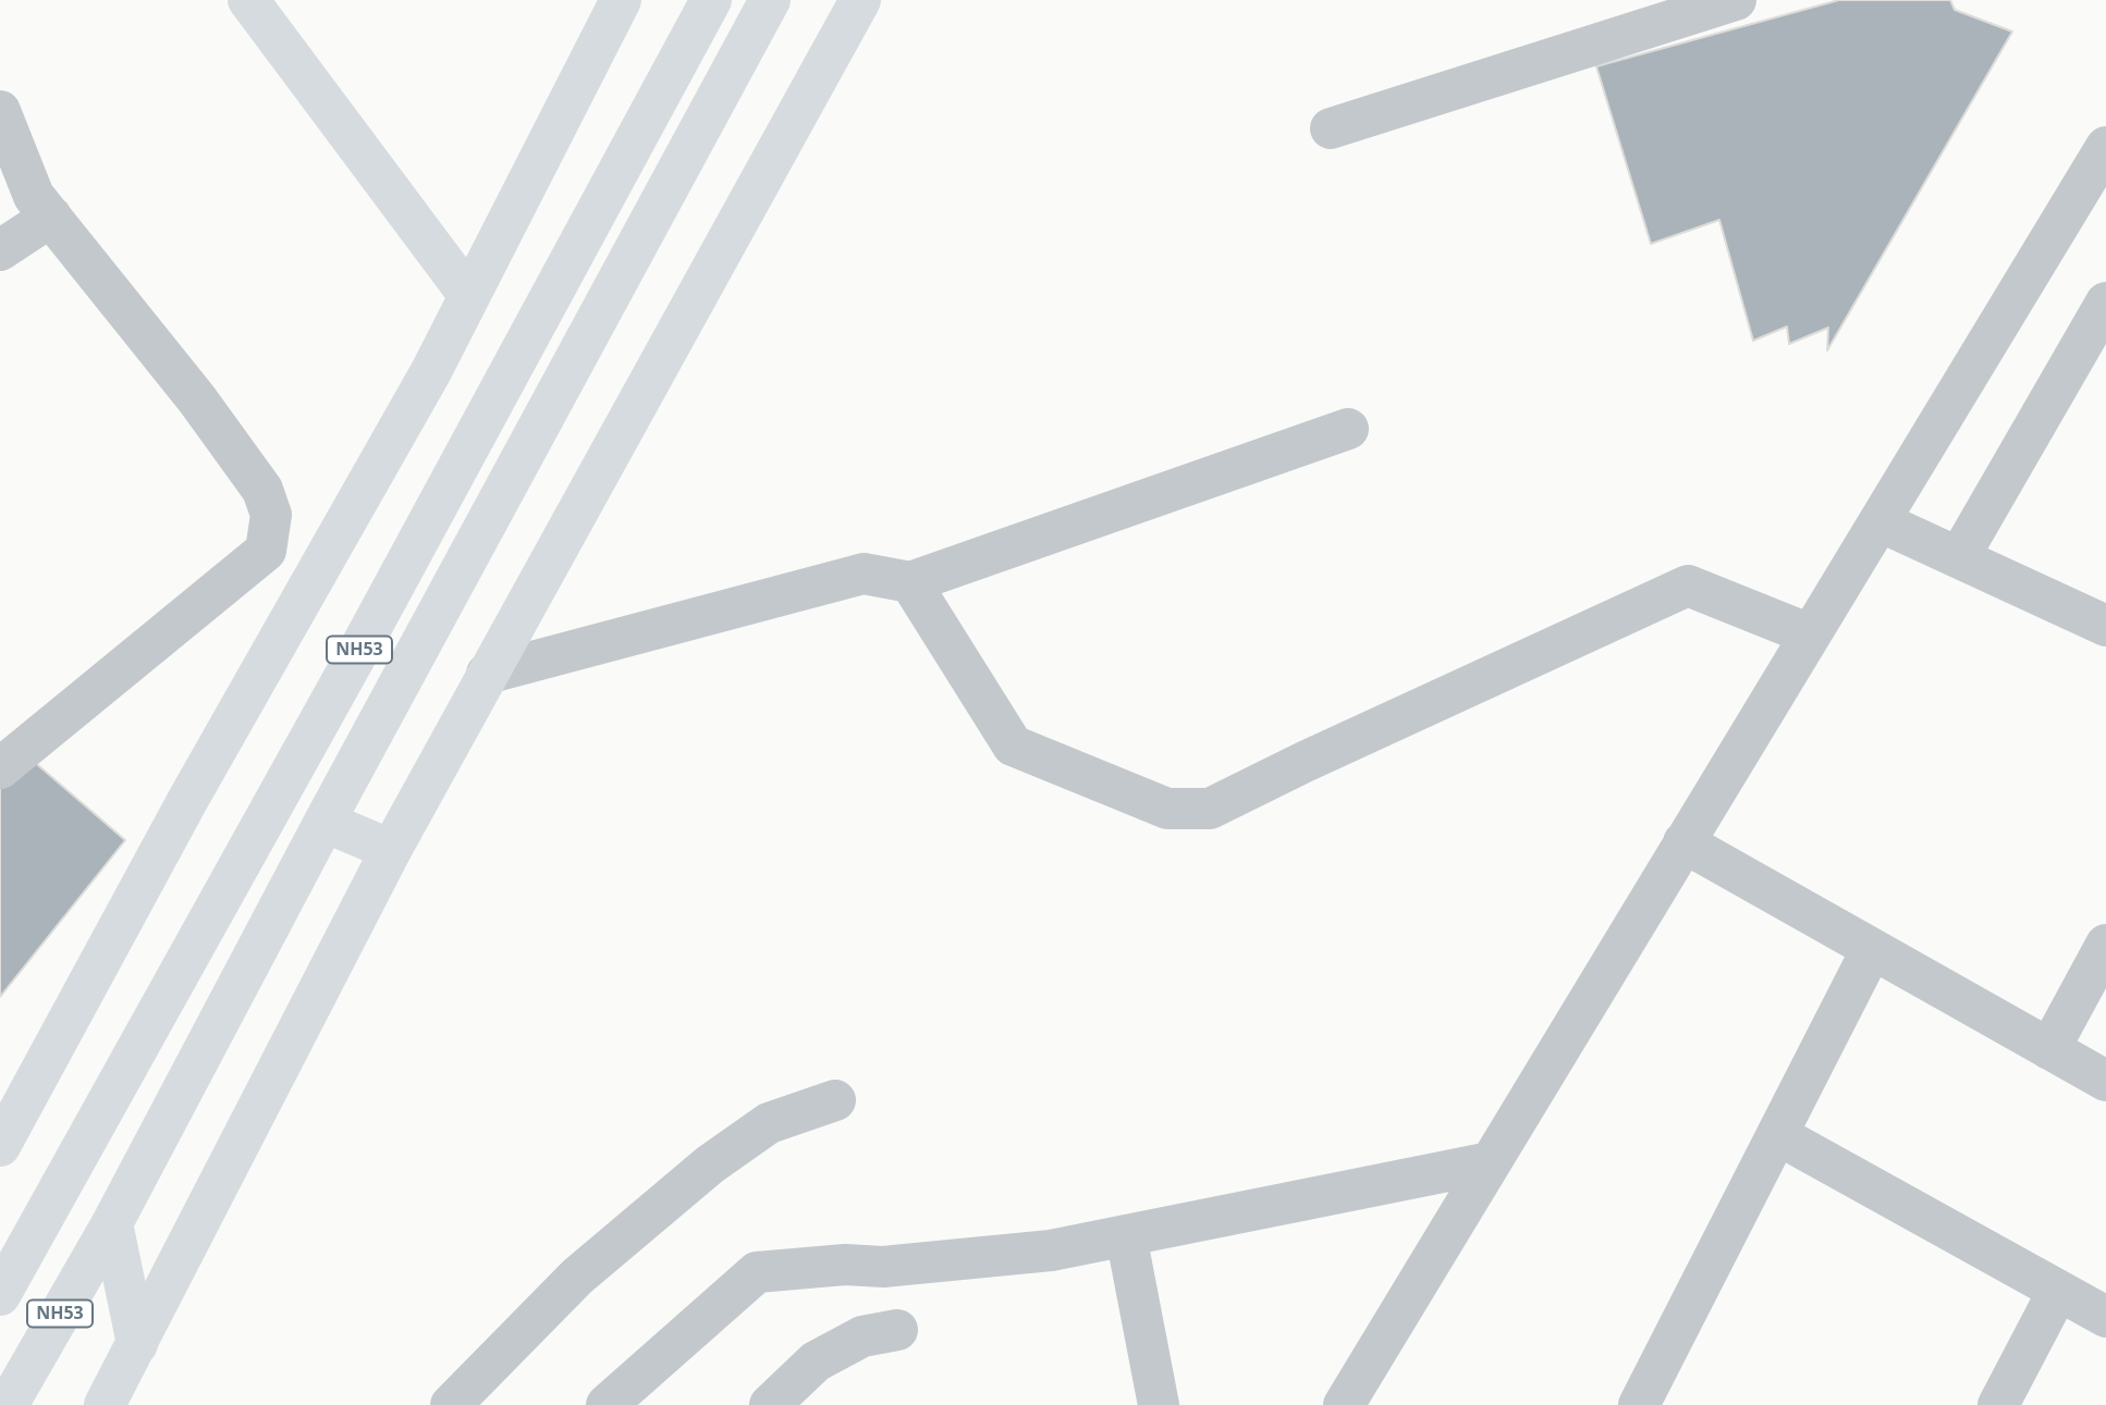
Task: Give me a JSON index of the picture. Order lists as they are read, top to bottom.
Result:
{
  "streets": {
    "main road": ["NH53"]
  }
}
